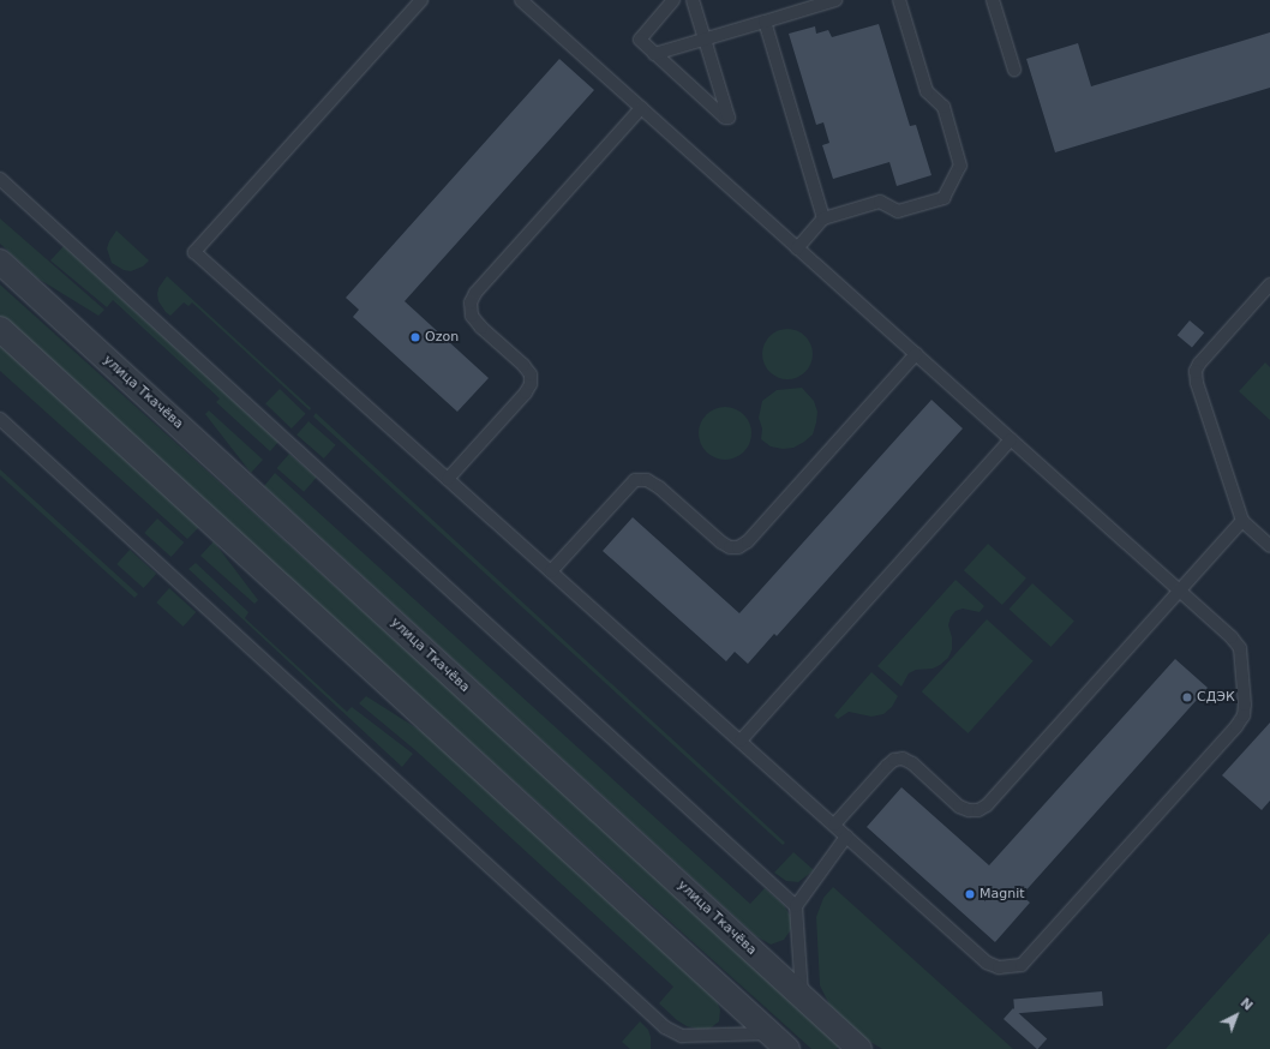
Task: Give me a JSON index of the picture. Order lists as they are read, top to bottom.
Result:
{
  "streets": {
    "street": ["улица Ткачёва"]
  },
  "places": ["Ozon", "СДЭК", "Magnit"],
  "north": "top right"
}
